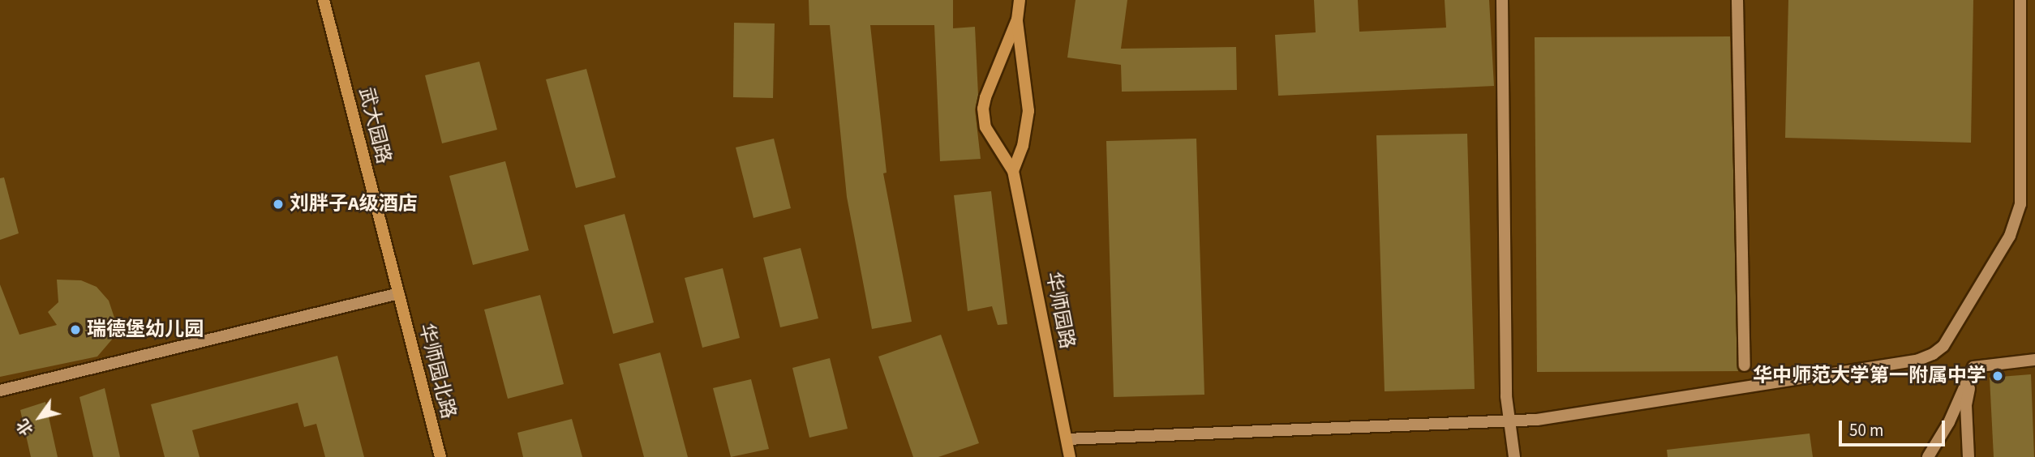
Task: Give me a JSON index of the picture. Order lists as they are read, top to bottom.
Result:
{
  "streets": {
    "main road": ["武大园路", "华师园路", "华师园北路"]
  },
  "crossings": [
    ["武大园路", "华师园北路"]
  ],
  "places": ["刘胖子A级酒店", "瑞德堡幼儿园", "华中师范大学第一附属中学"],
  "scale_bar": "50 m",
  "north": "bottom left"
}
